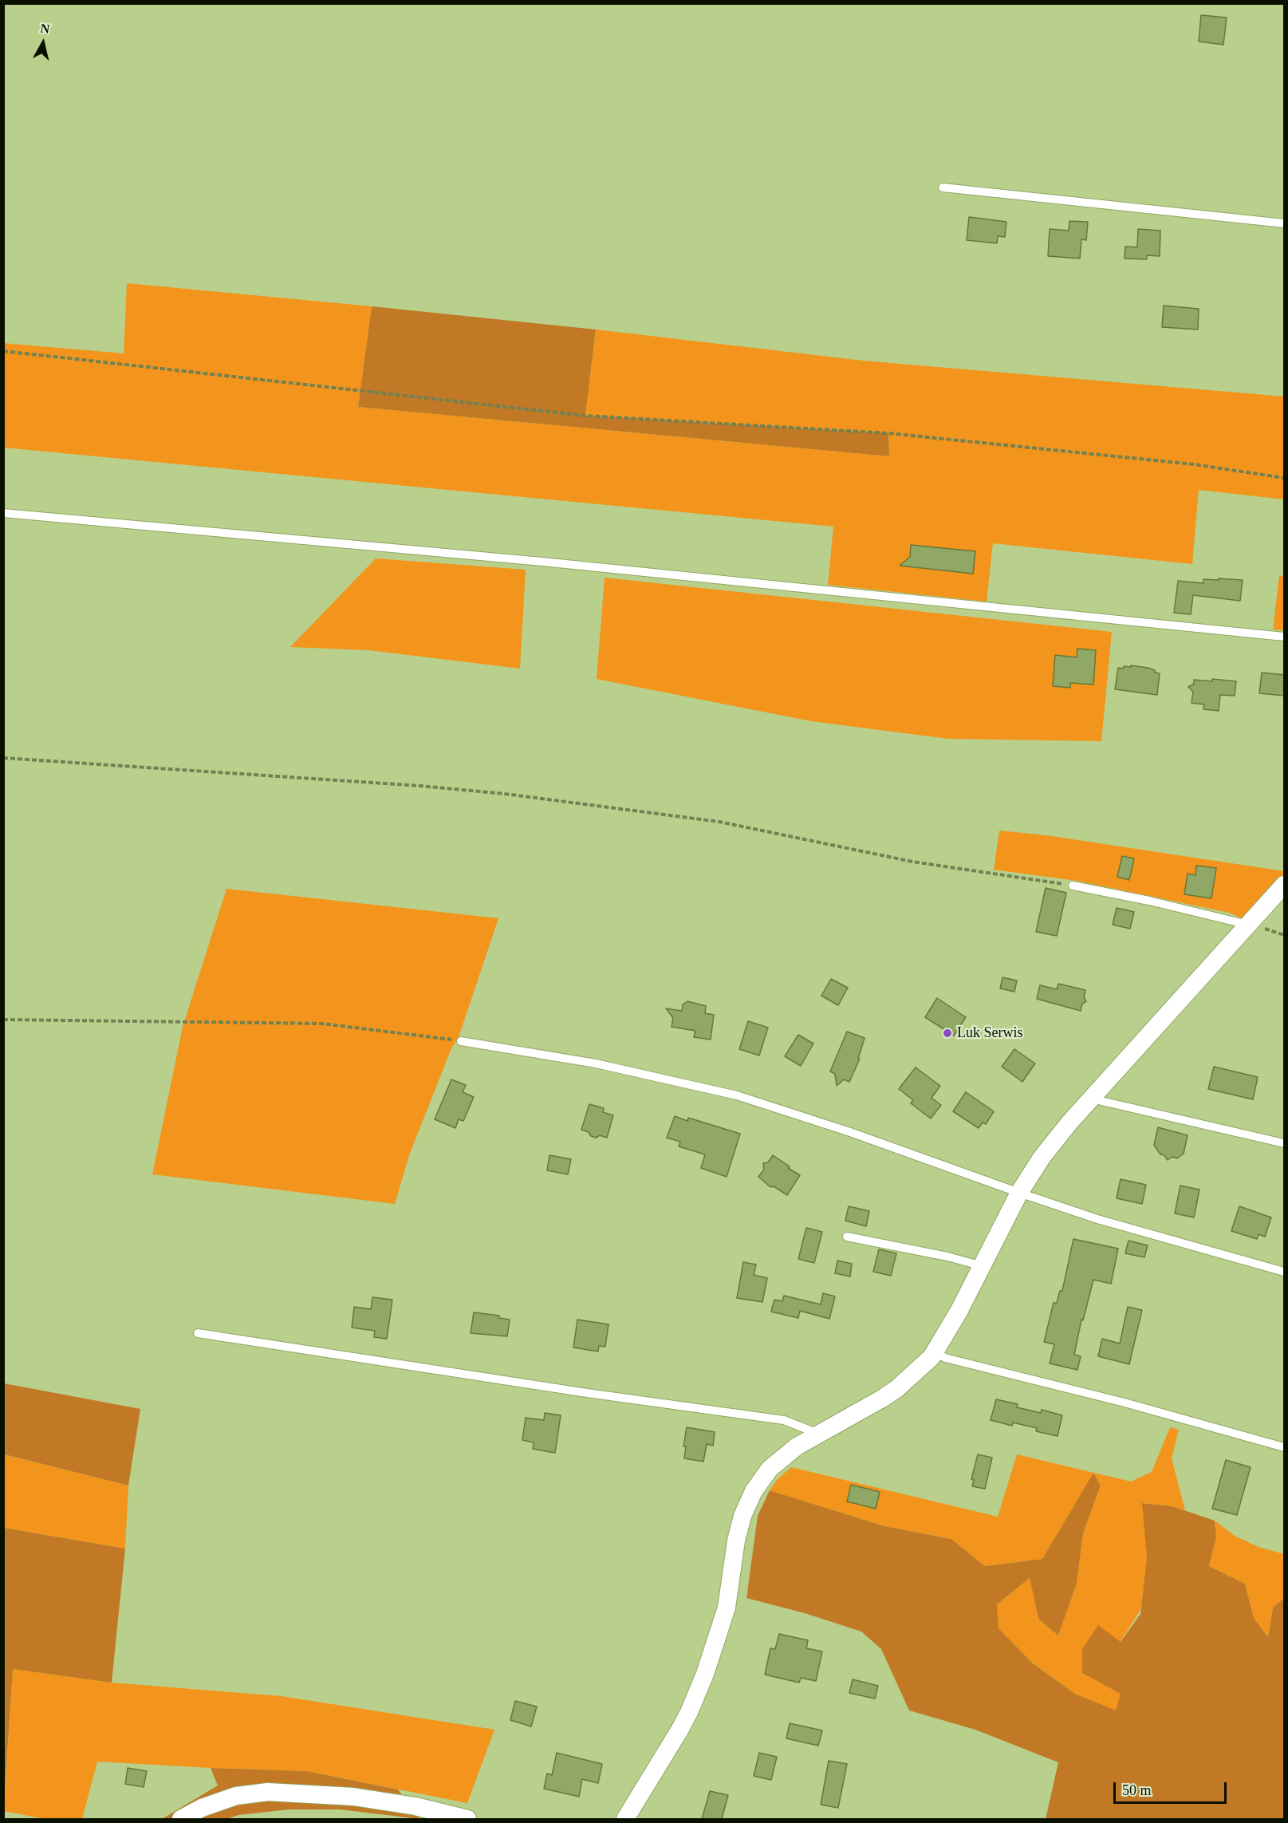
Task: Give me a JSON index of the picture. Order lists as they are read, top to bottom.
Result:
{
  "places": ["Luk Serwis"],
  "scale_bar": "50 m",
  "north": "top"
}
